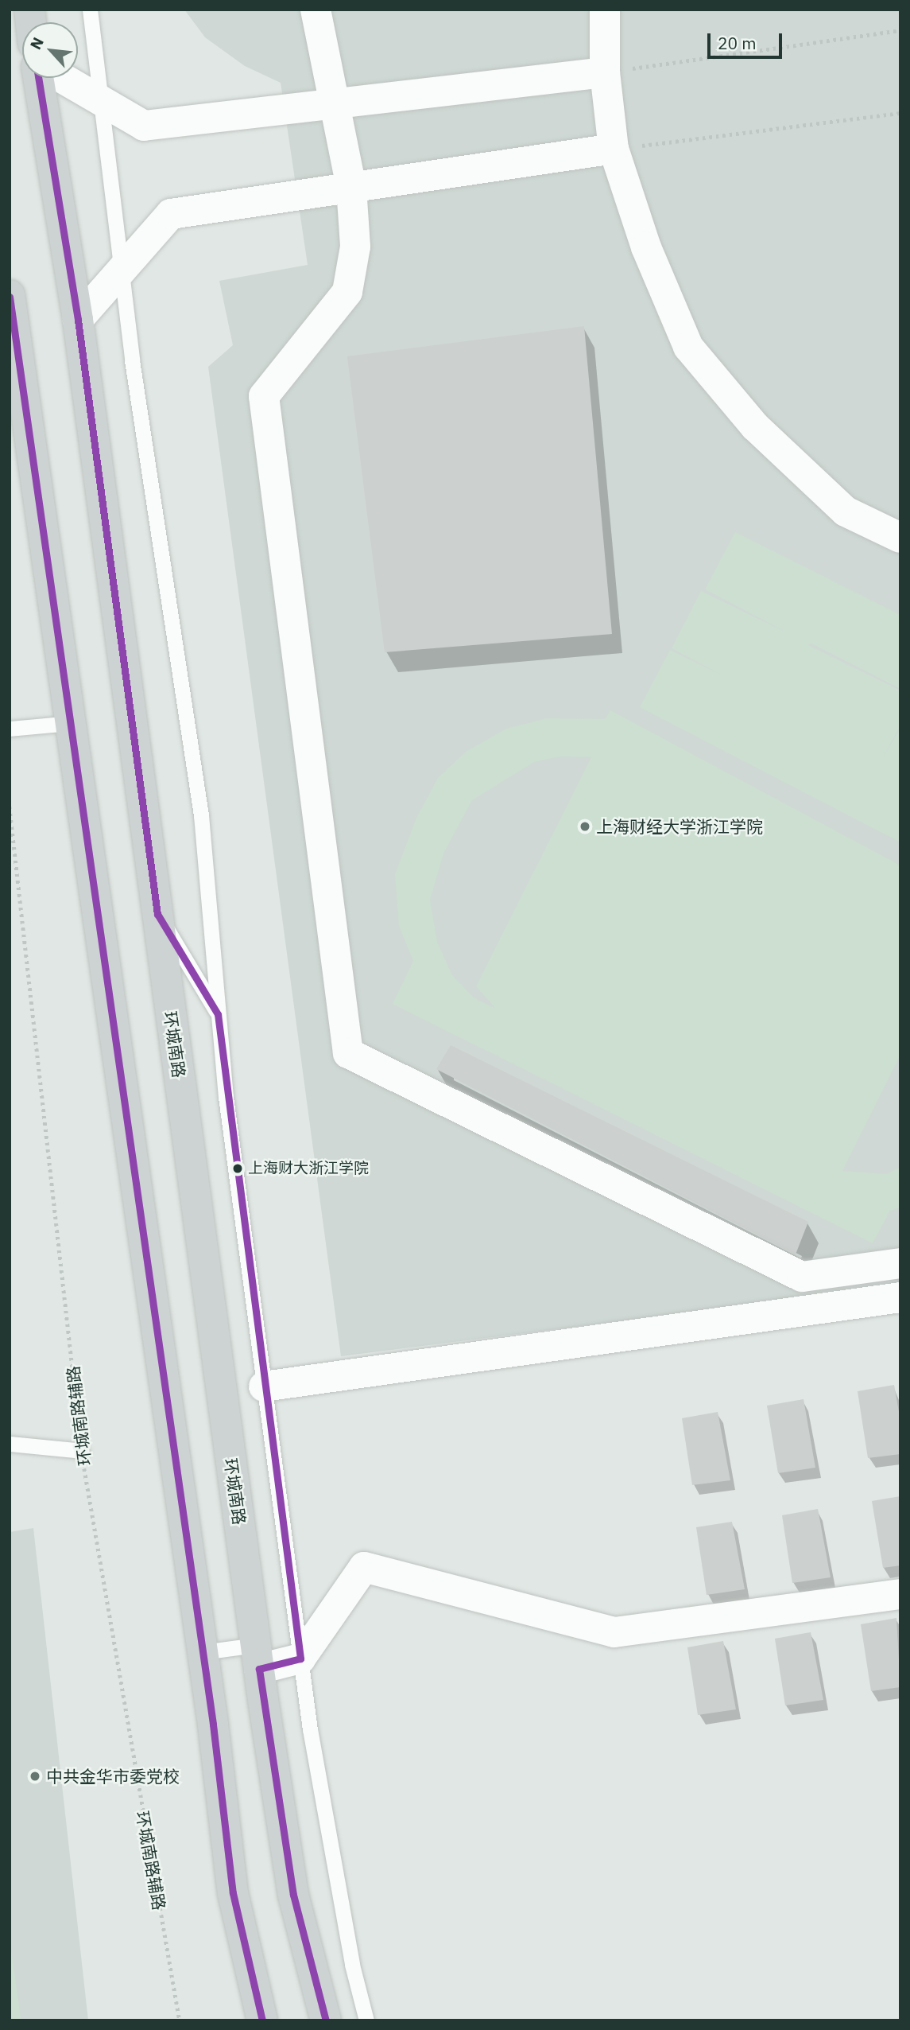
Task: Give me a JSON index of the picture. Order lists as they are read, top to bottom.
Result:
{
  "streets": {
    "main road": ["环城南路"],
    "path": ["环城南路辅路"]
  },
  "places": ["上海财经大学浙江学院", "上海财大浙江学院", "中共金华市委党校"],
  "scale_bar": "20 m",
  "north": "top left"
}
